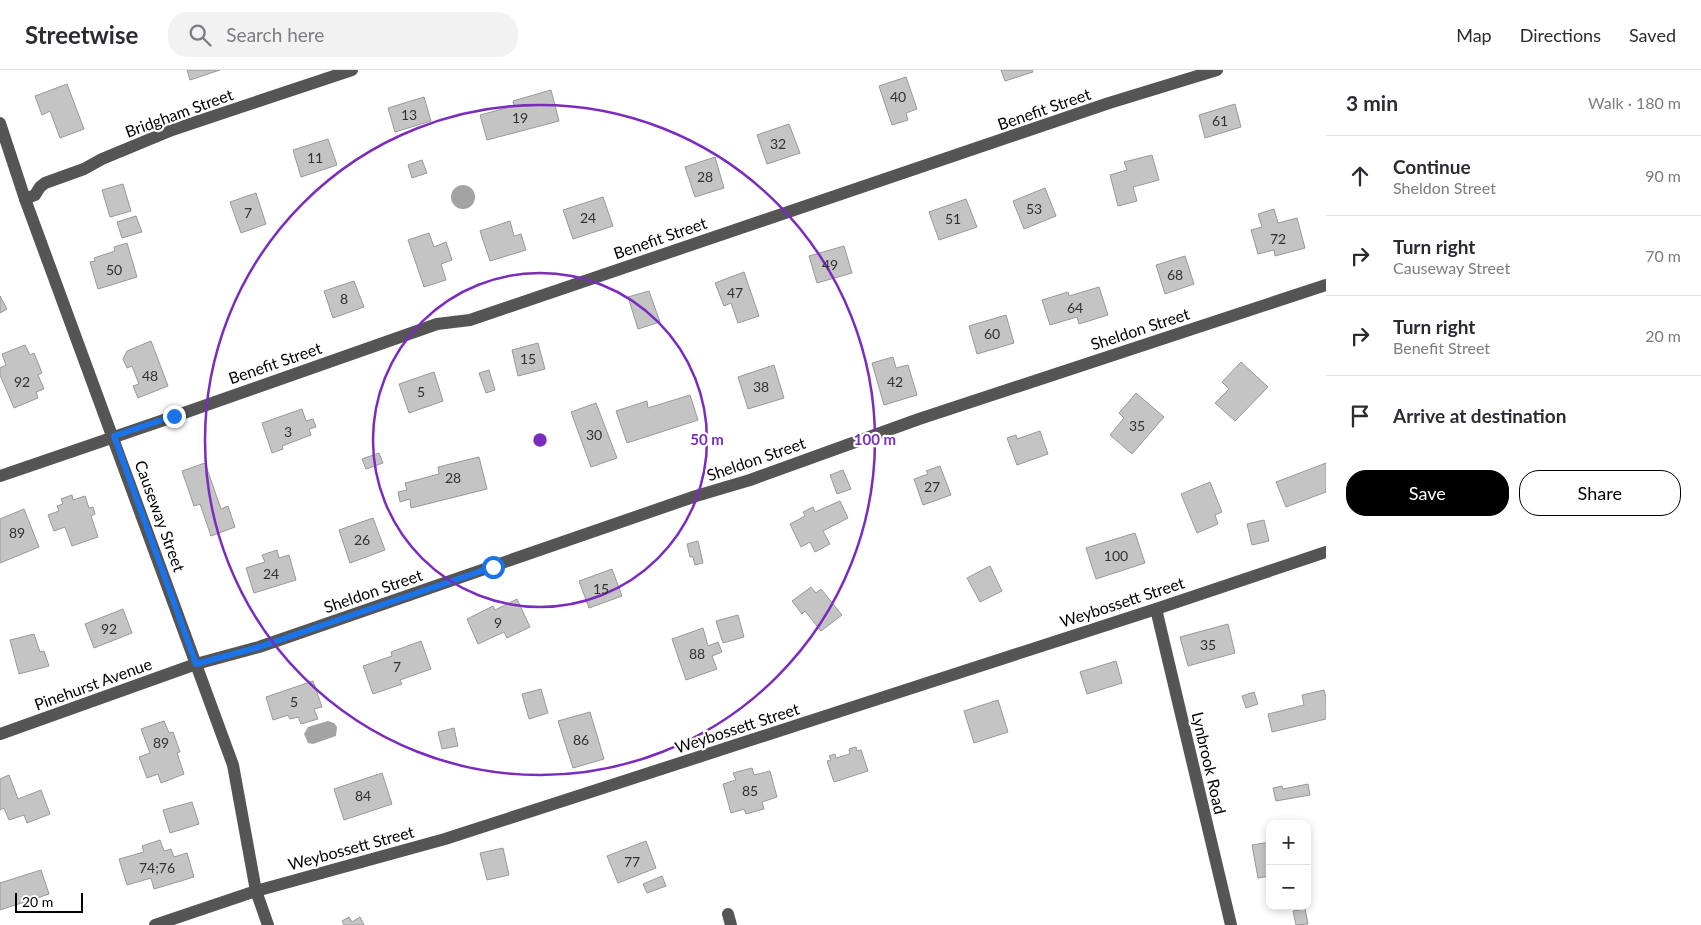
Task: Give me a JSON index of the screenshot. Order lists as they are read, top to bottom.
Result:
{
  "streets": {
    "street": [
      "Benefit Street",
      "Bridgham Street",
      "Sheldon Street",
      "Causeway Street",
      "Weybossett Street",
      "Pinehurst Avenue",
      "Lynbrook Road"
    ]
  },
  "crossings": [
    ["Benefit Street", "Causeway Street"],
    ["Bridgham Street", "Causeway Street"],
    ["Sheldon Street", "Causeway Street"],
    ["Sheldon Street", "Pinehurst Avenue"],
    ["Causeway Street", "Weybossett Street"],
    ["Causeway Street", "Pinehurst Avenue"],
    ["Weybossett Street", "Lynbrook Road"]
  ],
  "house_numbers": [
    "40",
    "13",
    "19",
    "61",
    "32",
    "11",
    "28",
    "53",
    "7",
    "24",
    "51",
    "72",
    "49",
    "50",
    "68",
    "47",
    "8",
    "64",
    "60",
    "15",
    "48",
    "92",
    "42",
    "38",
    "5",
    "35",
    "3",
    "30",
    "28",
    "27",
    "89",
    "26",
    "100",
    "24",
    "15",
    "9",
    "92",
    "35",
    "88",
    "7",
    "5",
    "86",
    "89",
    "85",
    "84",
    "77",
    "74;76"
  ],
  "scale_bar": "20 m",
  "page": {
    "header": "Streetwise",
    "search": "Search here",
    "nav": ["Map", "Directions", "Saved"],
    "heading": ["3 min", "Walk · 180 m"],
    "list": [
      ["Continue", "Sheldon Street", "90 m"],
      ["Turn right", "Causeway Street", "70 m"],
      ["Turn right", "Benefit Street", "20 m"],
      "Arrive at destination"
    ],
    "buttons": ["Save", "Share"],
    "map_buttons": ["+", "−"],
    "scale": "20 m"
  },
  "rings": ["50 m", "100 m"]
}
